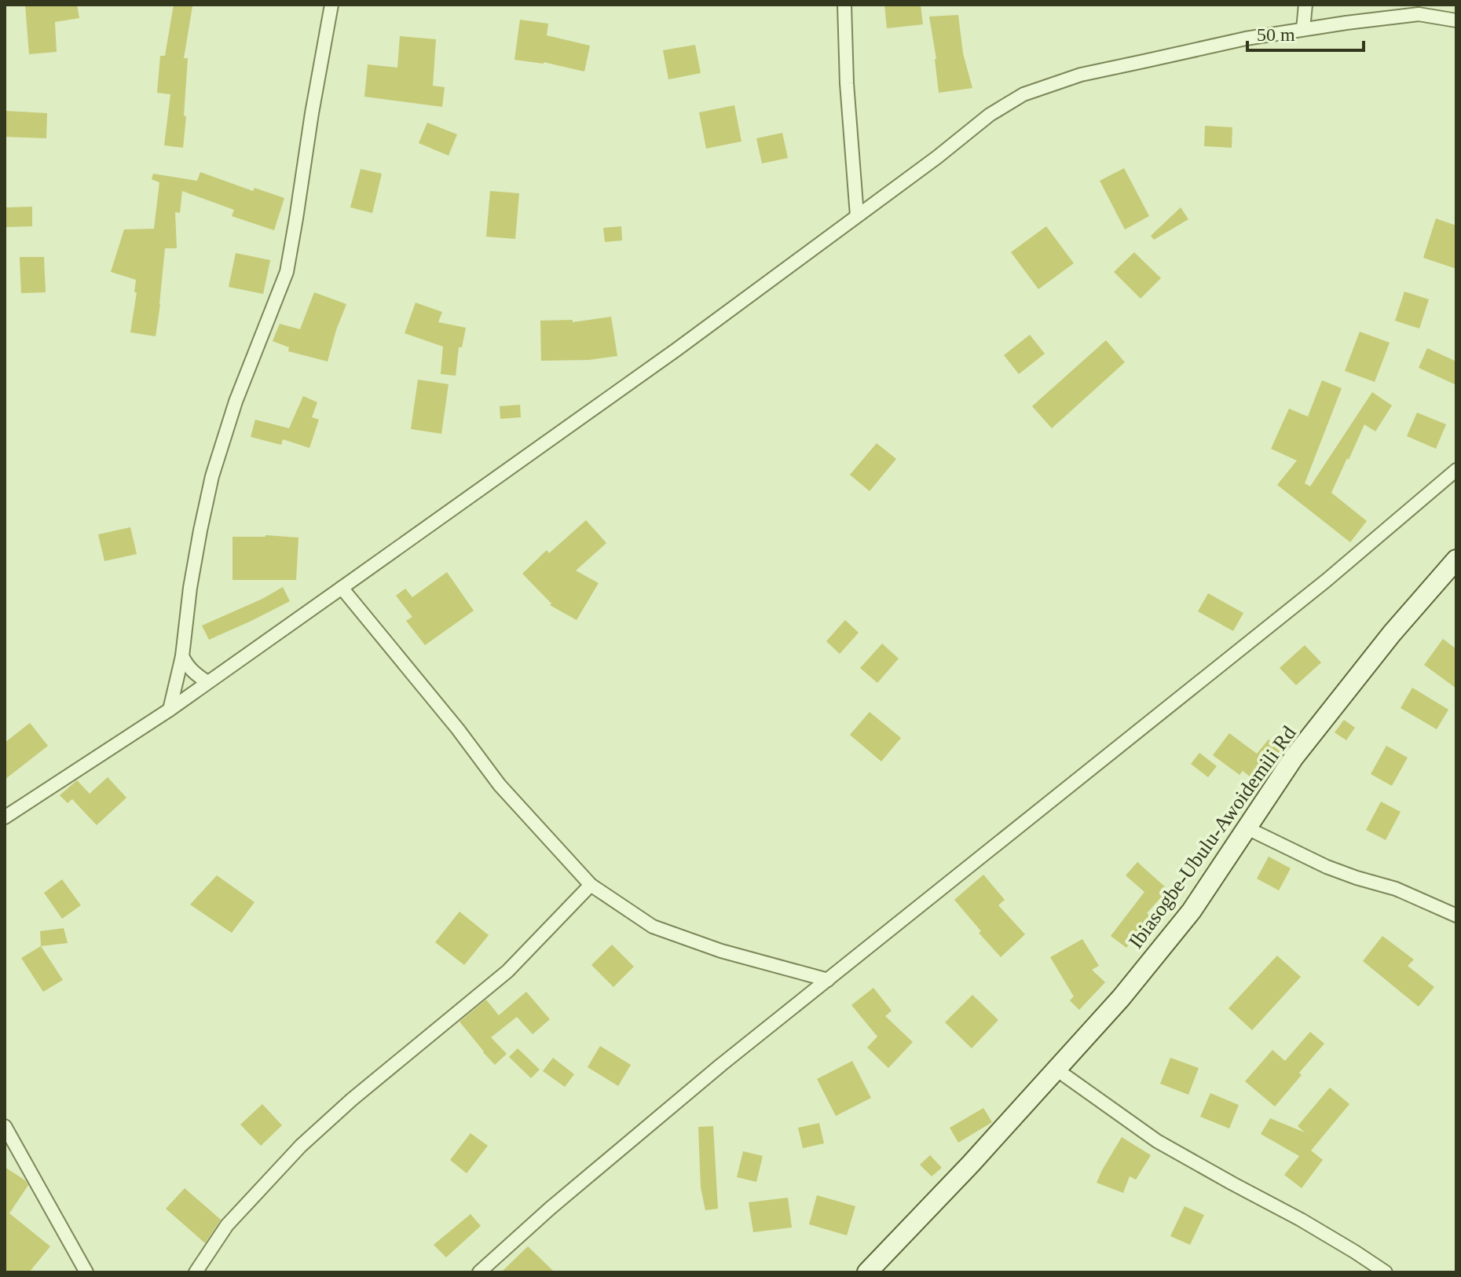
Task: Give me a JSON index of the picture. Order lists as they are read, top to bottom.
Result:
{
  "streets": {
    "street": ["Ibiasogbe-Ubulu-Awoidemili Rd"]
  },
  "scale_bar": "50 m"
}
